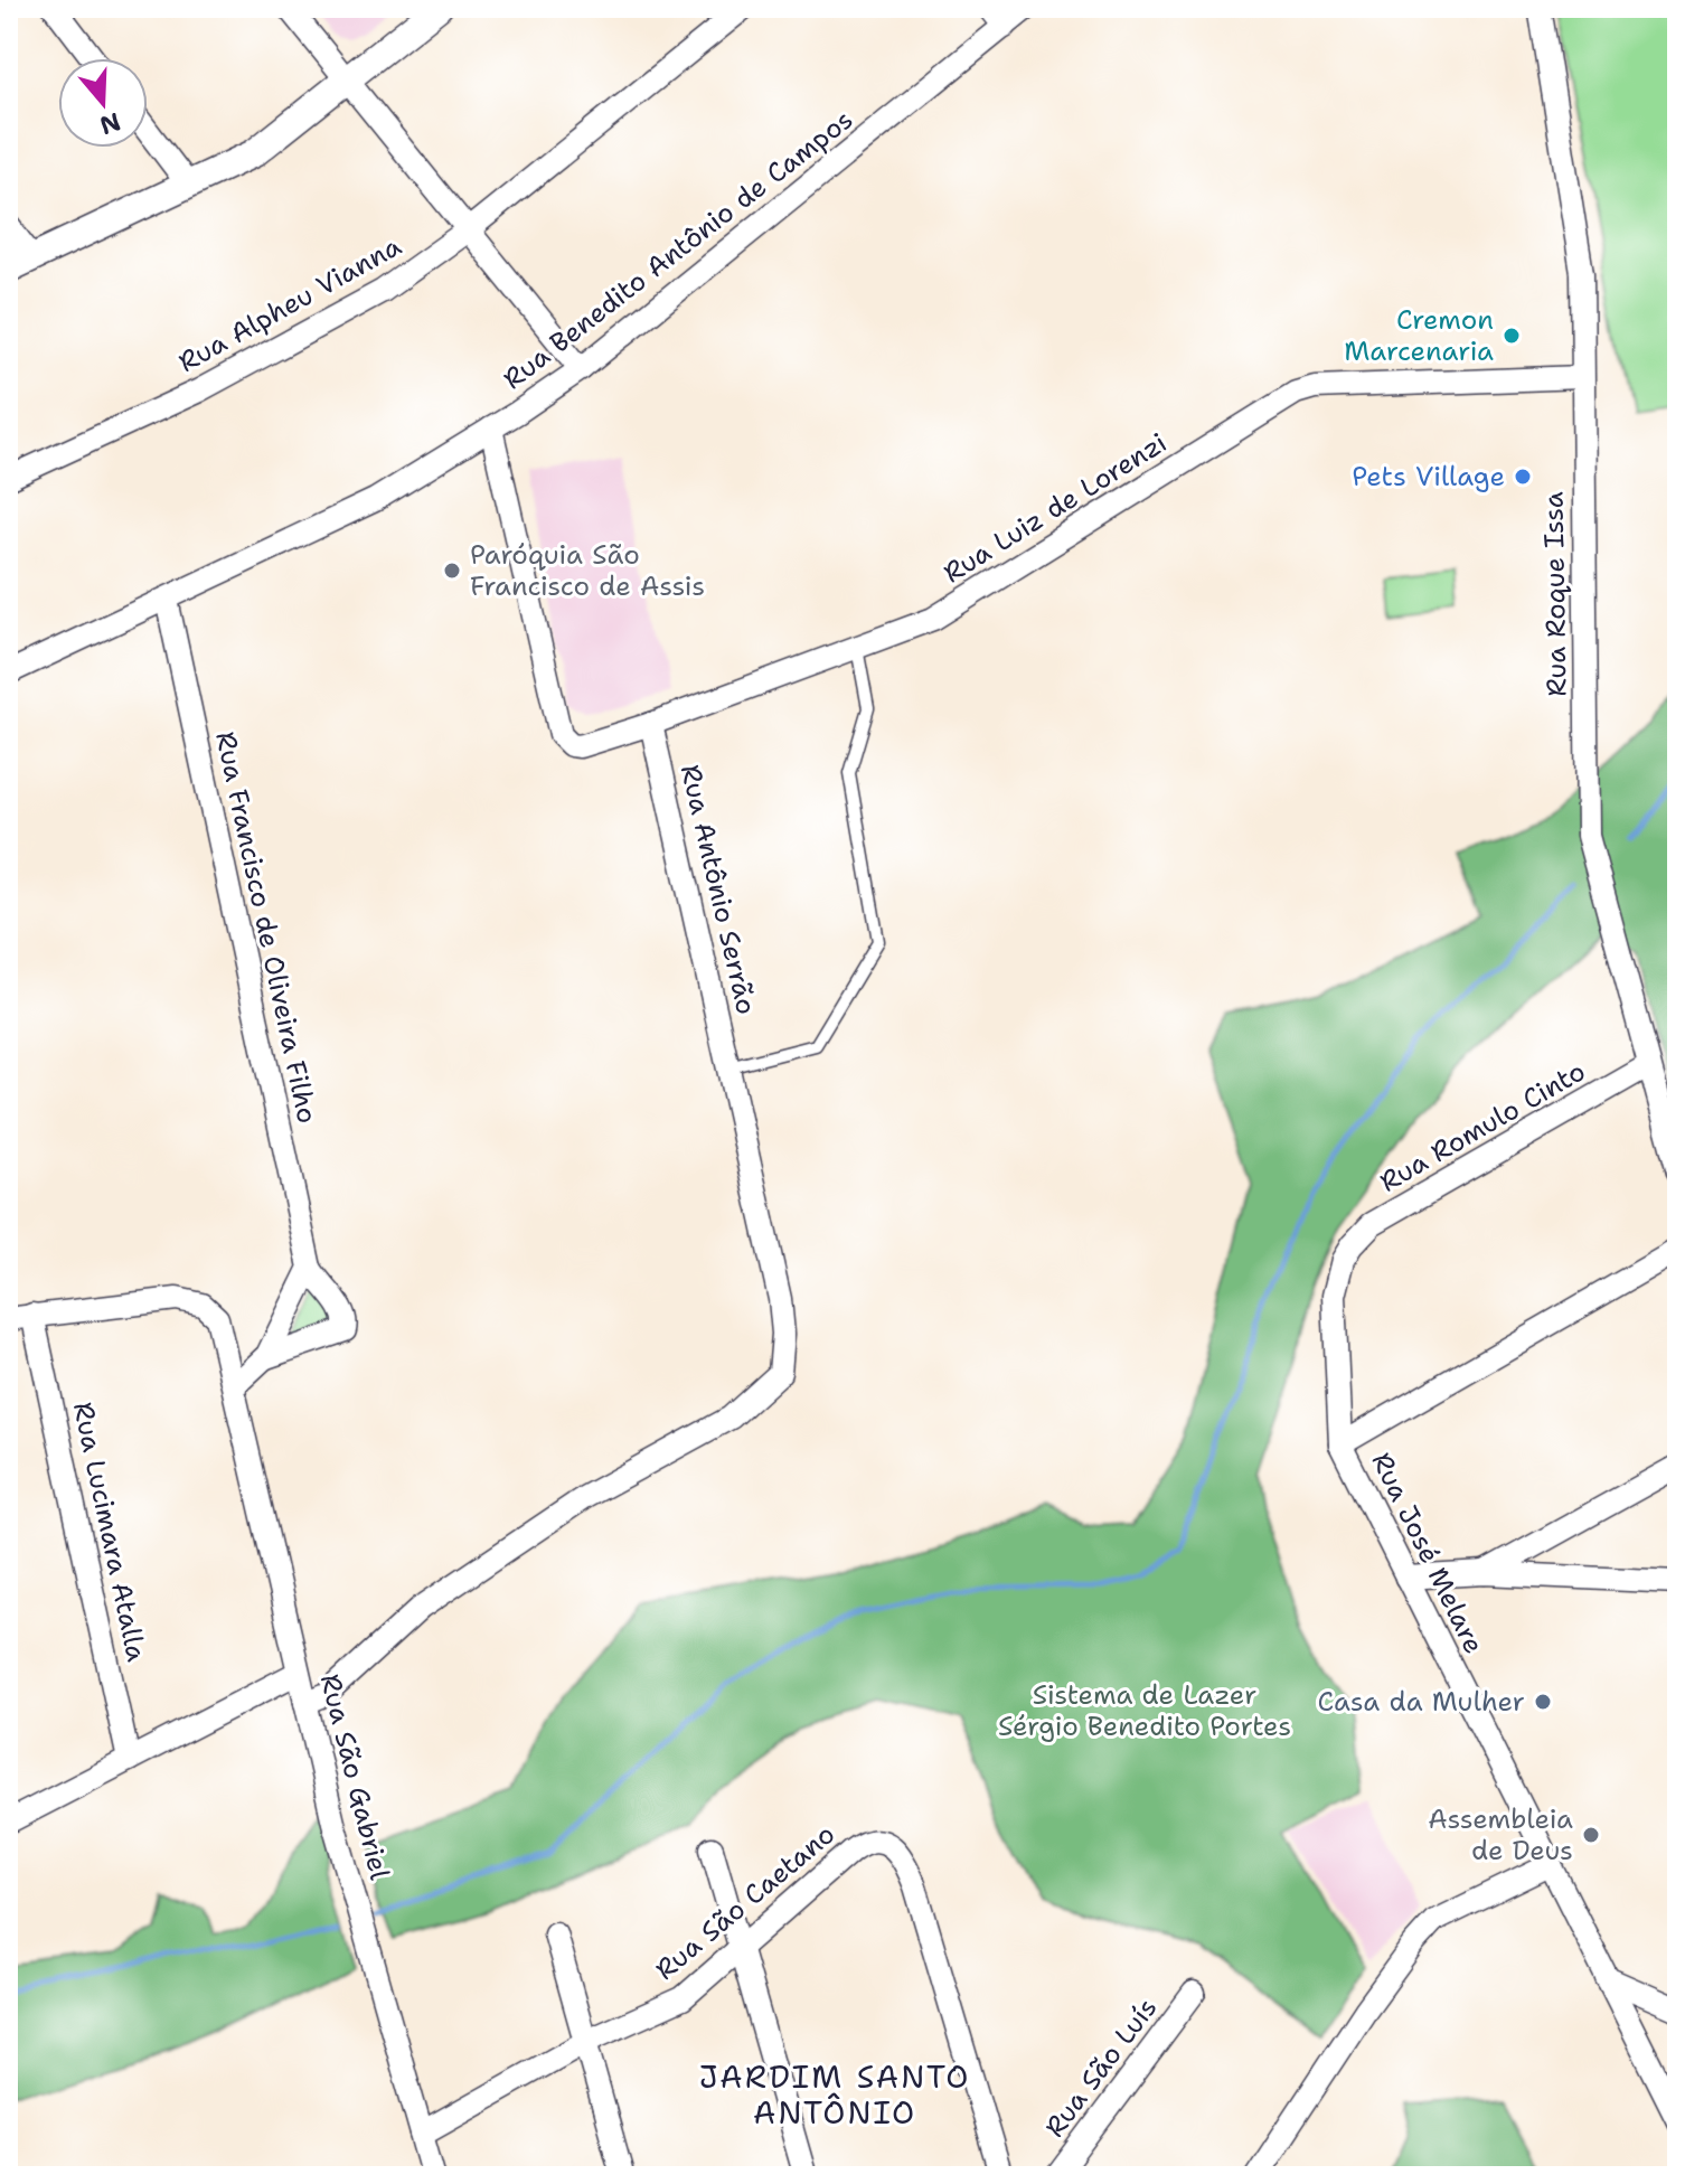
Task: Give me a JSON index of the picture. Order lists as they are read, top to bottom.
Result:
{
  "streets": {
    "street": [
      "Rua Benedito Antônio de Campos",
      "Rua Alpheu Vianna",
      "Rua Luiz de Lorenzi",
      "Rua Roque Issa",
      "Rua Antônio Serrão",
      "Rua Francisco de Oliveira Filho",
      "Rua Romulo Cinto",
      "Rua Lucimara Atalla",
      "Rua José Melare",
      "Rua São Gabriel",
      "Rua São Caetano",
      "Rua São Luís"
    ]
  },
  "crossings": [
    ["Rua Benedito Antônio de Campos", "Rua Luiz de Lorenzi"],
    ["Rua Benedito Antônio de Campos", "Rua Francisco de Oliveira Filho"],
    ["Rua Luiz de Lorenzi", "Rua Roque Issa"],
    ["Rua Luiz de Lorenzi", "Rua Antônio Serrão"],
    ["Rua Roque Issa", "Rua Romulo Cinto"],
    ["Rua Antônio Serrão", "Rua São Gabriel"],
    ["Rua Francisco de Oliveira Filho", "Rua São Gabriel"],
    ["Rua Romulo Cinto", "Rua José Melare"],
    ["Rua Lucimara Atalla", "Rua São Gabriel"],
    ["Rua São Gabriel", "Rua São Caetano"]
  ],
  "districts": ["JARDIM SANTO ANTÔNIO"],
  "parks": ["Sistema de Lazer Sérgio Benedito Portes"],
  "places": [
    "Cremon Marcenaria",
    "Pets Village",
    "Paróquia São Francisco de Assis",
    "Casa da Mulher",
    "Assembleia de Deus"
  ],
  "north": "bottom"
}
